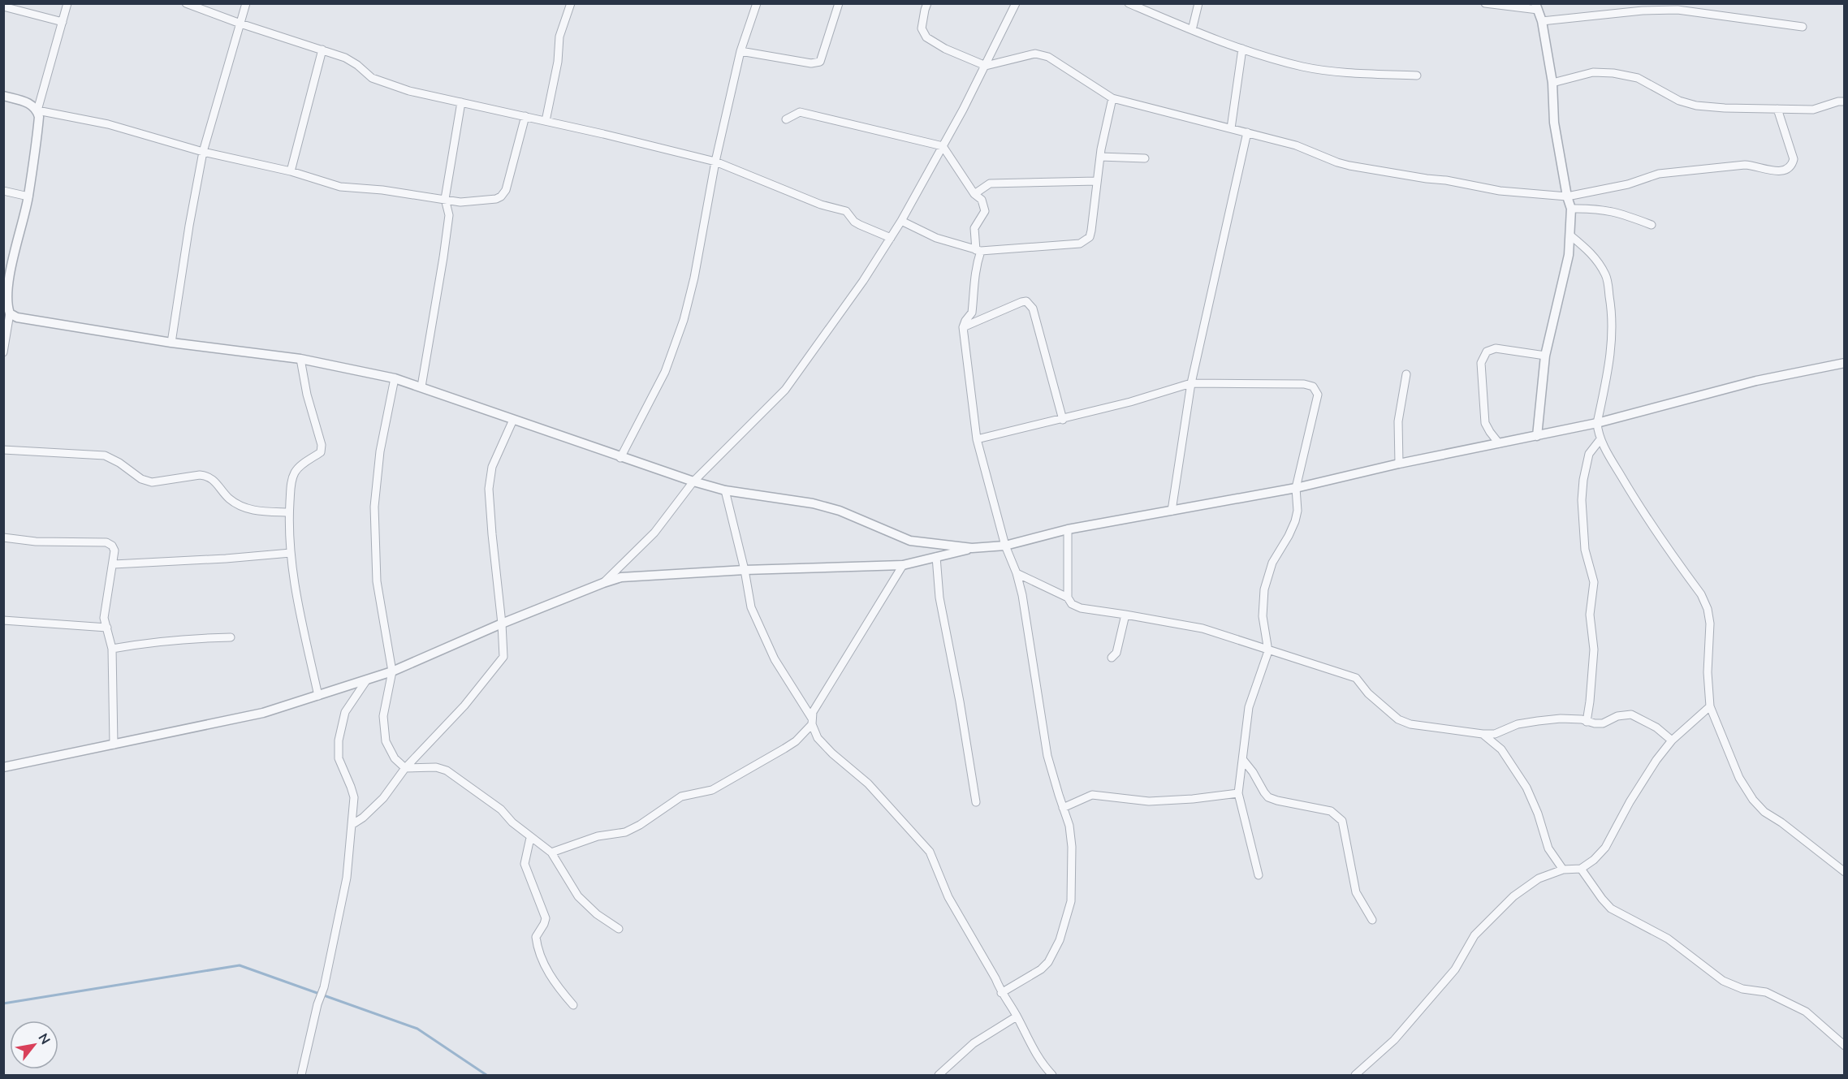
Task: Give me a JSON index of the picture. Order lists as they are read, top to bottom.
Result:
{
  "north": "top right"
}
